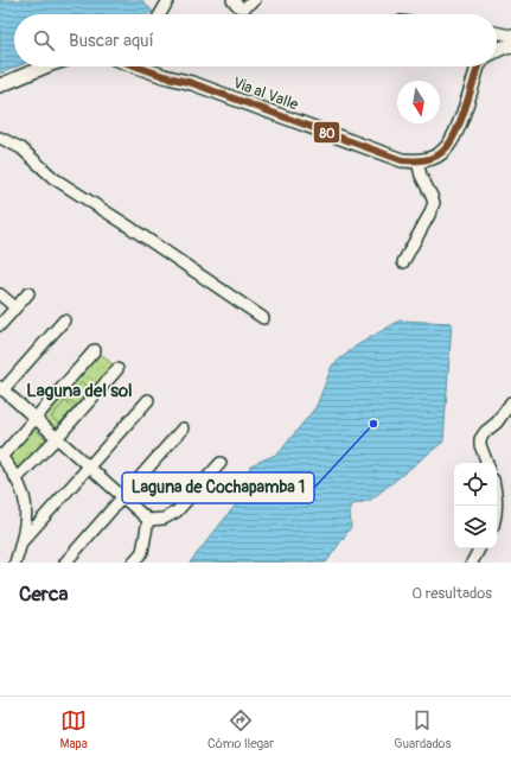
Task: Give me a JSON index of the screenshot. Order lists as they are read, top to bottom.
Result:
{
  "streets": {
    "main road": ["Via al Valle"]
  },
  "districts": ["Laguna del sol"],
  "places": ["Laguna de Cochapamba 1"],
  "lines": ["transit line 80"],
  "north": "bottom",
  "page": {
    "search": "Buscar aquí",
    "heading": ["Cerca", "0 resultados"],
    "nav": ["Mapa", "Cómo llegar", "Guardados"]
  }
}
